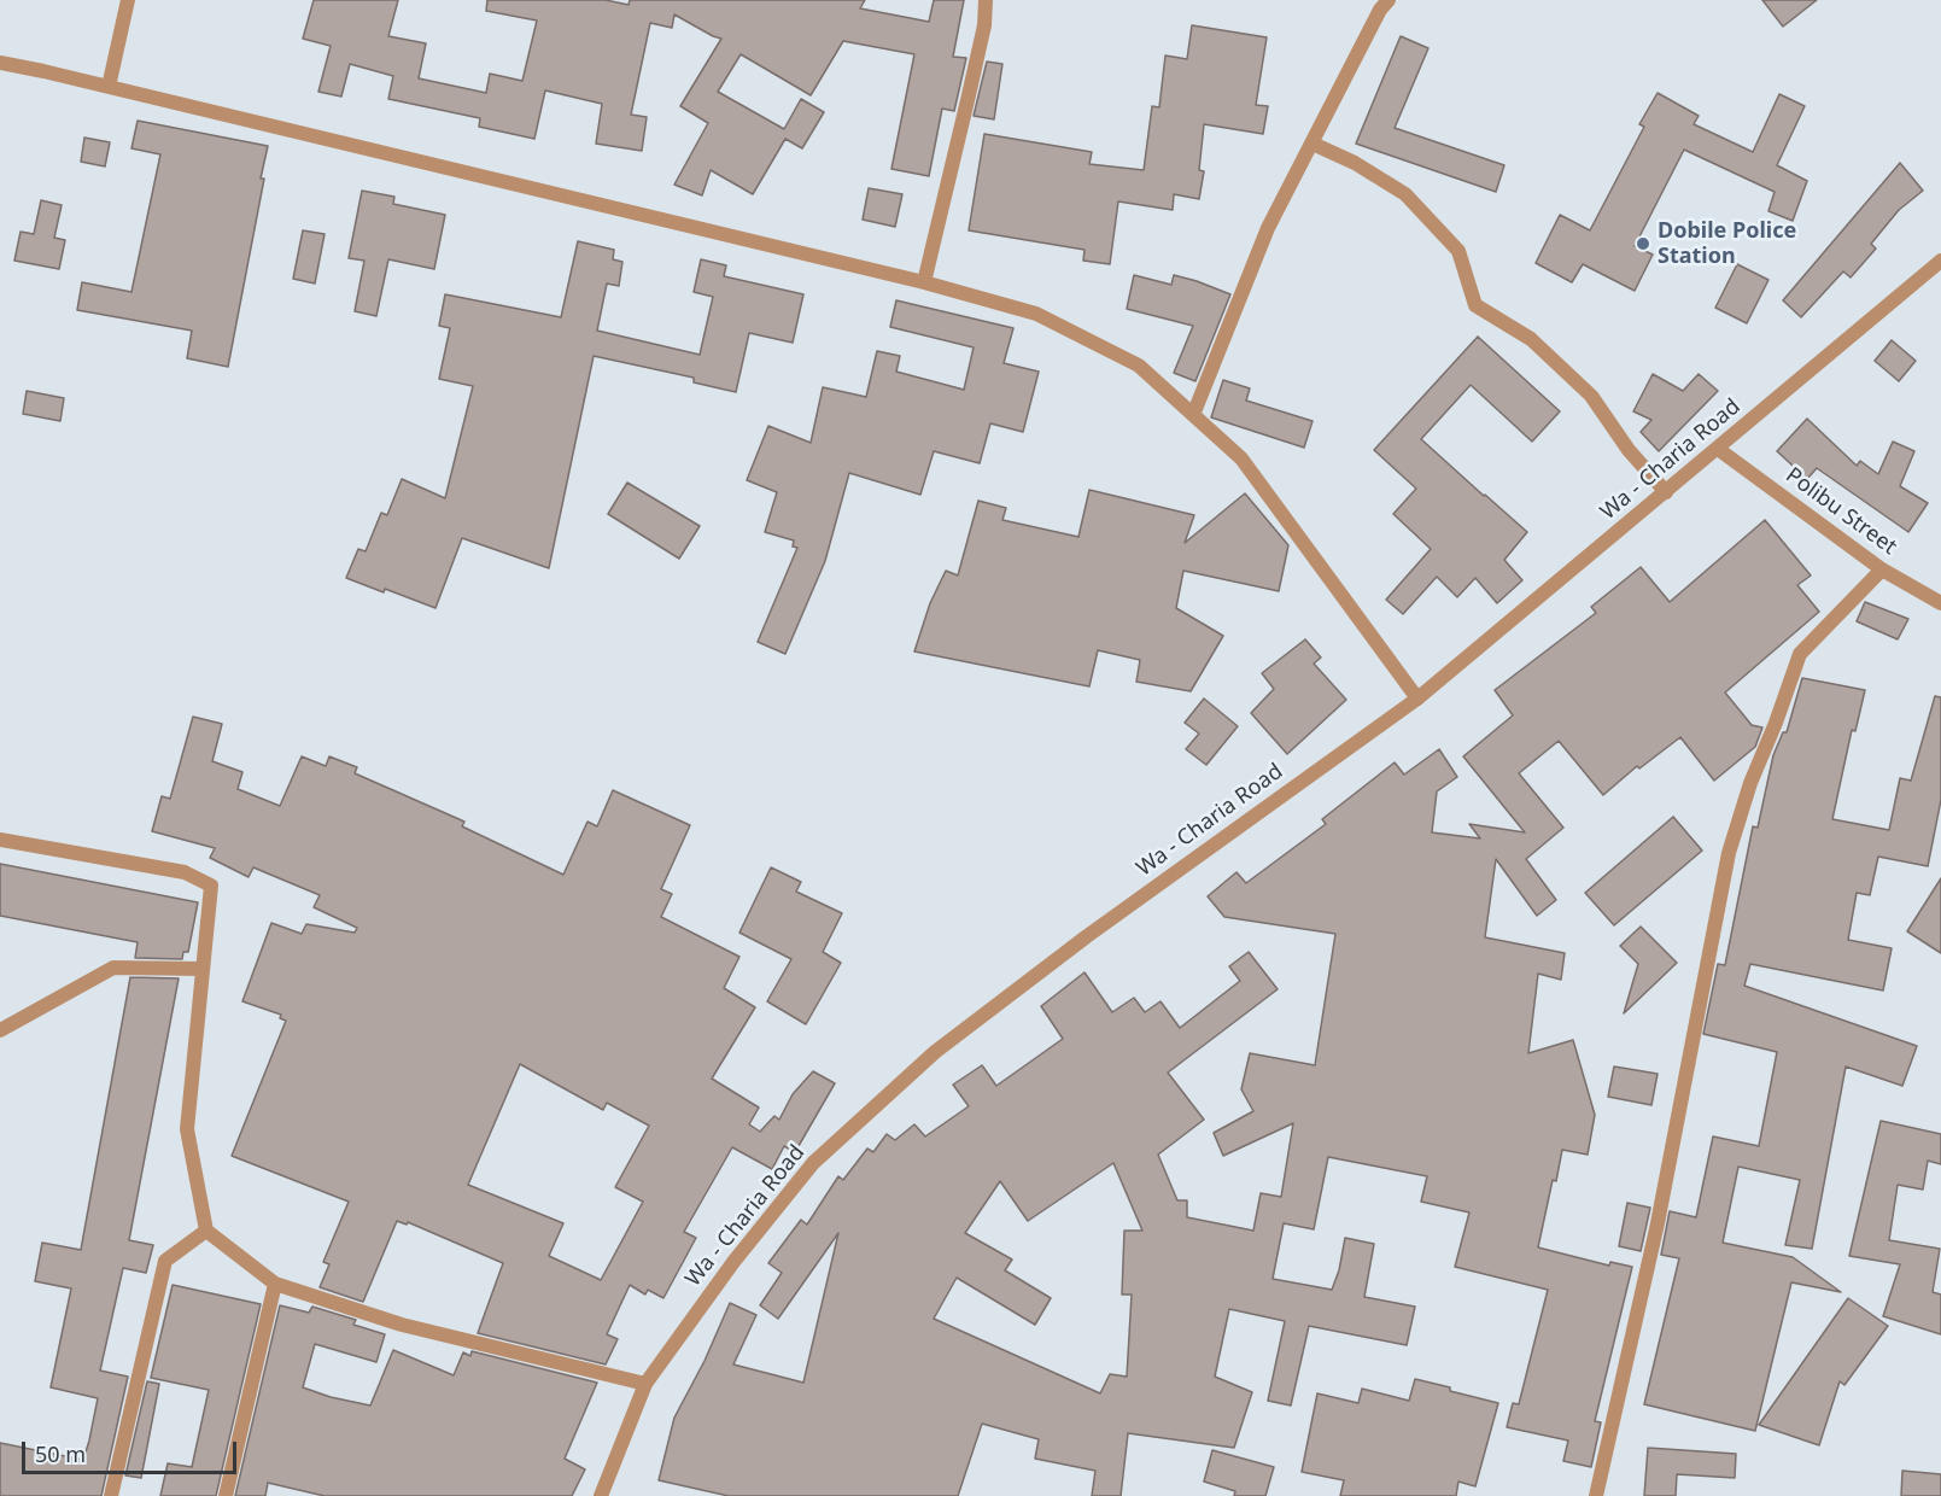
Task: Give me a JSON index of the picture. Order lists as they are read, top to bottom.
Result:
{
  "streets": {
    "street": ["Wa - Charia Road", "Polibu Street"]
  },
  "crossings": [
    ["Wa - Charia Road", "Polibu Street"]
  ],
  "places": ["Dobile Police Station"],
  "scale_bar": "50 m"
}
